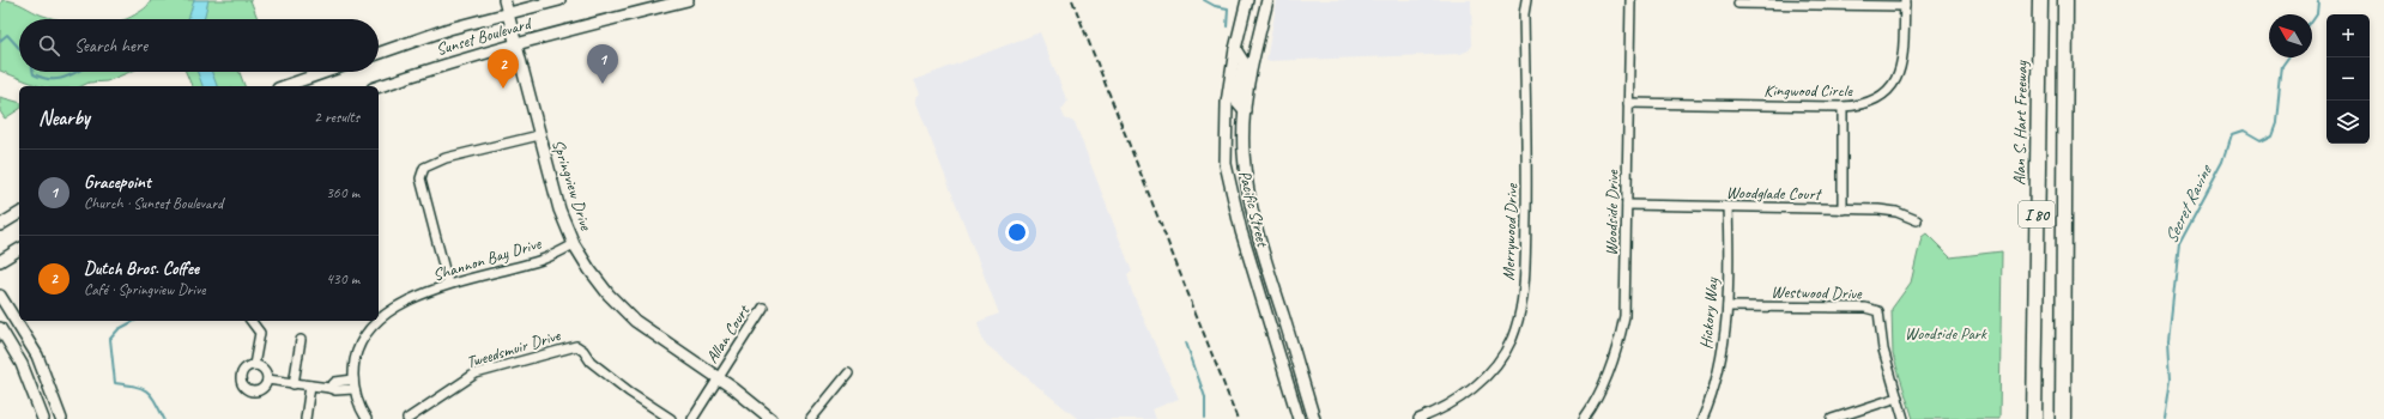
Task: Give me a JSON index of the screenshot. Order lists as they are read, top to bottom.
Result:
{
  "streets": {
    "highway": ["Alan S. Hart Freeway", "I 80"],
    "main road": ["Sunset Boulevard", "Springview Drive", "Pacific Street"],
    "street": [
      "Kingwood Circle",
      "Woodglade Court",
      "Woodside Drive",
      "Merrywood Drive",
      "Shannon Bay Drive",
      "Westwood Drive",
      "Hickory Way",
      "Allan Court",
      "Tweedsmuir Drive"
    ]
  },
  "crossings": [
    ["Sunset Boulevard", "Springview Drive"],
    ["Kingwood Circle", "Woodside Drive"],
    ["Springview Drive", "Shannon Bay Drive"],
    ["Springview Drive", "Allan Court"],
    ["Woodglade Court", "Woodside Drive"],
    ["Woodglade Court", "Hickory Way"],
    ["Westwood Drive", "Hickory Way"]
  ],
  "water": ["Secret Ravine"],
  "parks": ["Woodside Park"],
  "north": "top left",
  "page": {
    "map_buttons": ["+", "−"],
    "search": "Search here",
    "pins": ["1", "2"],
    "heading": ["Nearby", "2 results"],
    "list": [
      {
        "mark": "1",
        "name": "Gracepoint",
        "note": "Church · Sunset Boulevard",
        "value": "360 m"
      },
      {
        "mark": "2",
        "name": "Dutch Bros. Coffee",
        "note": "Café · Springview Drive",
        "value": "430 m"
      }
    ]
  }
}
